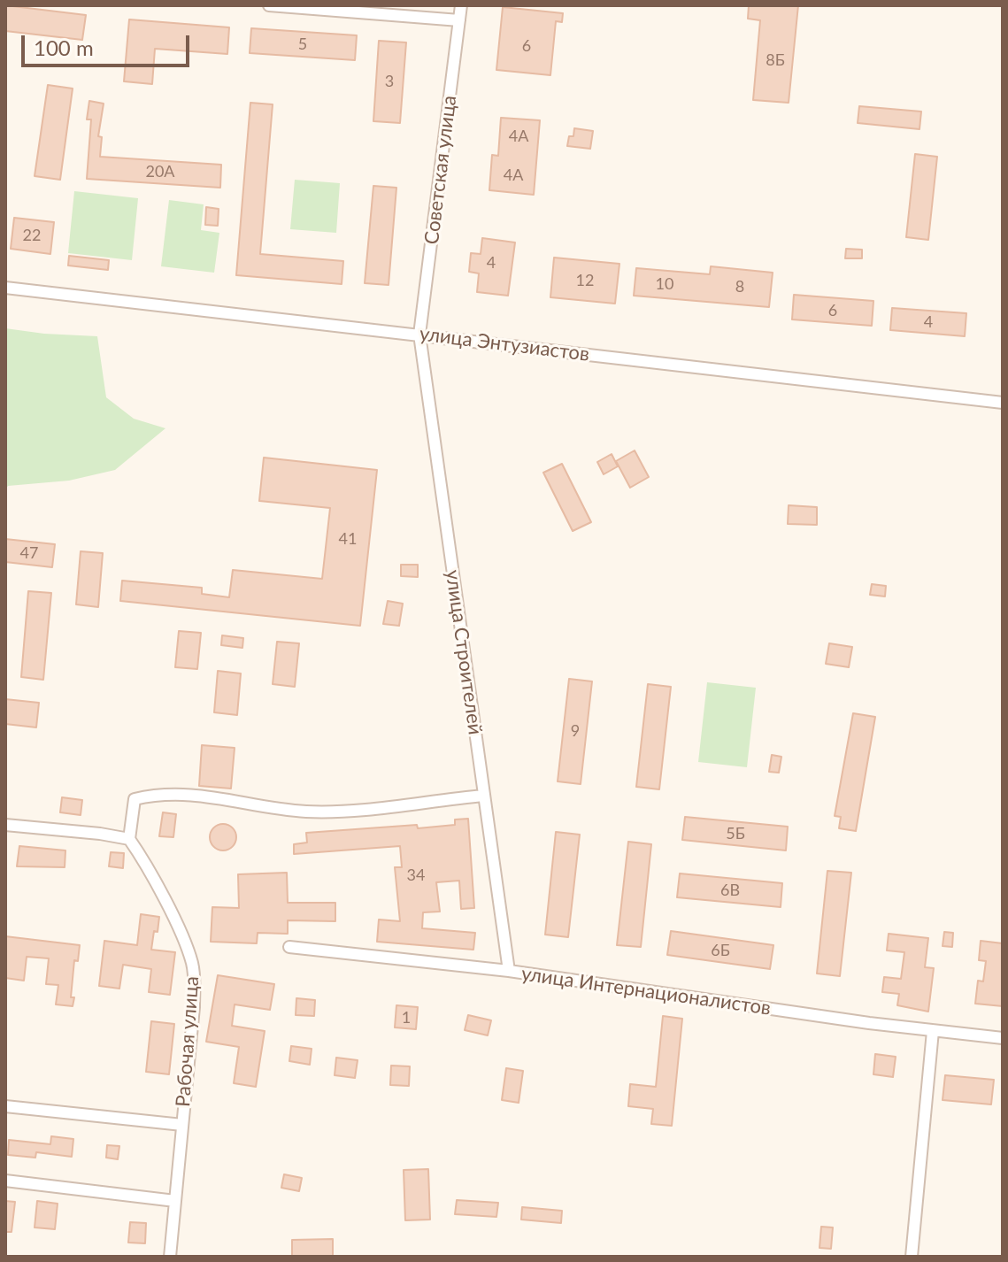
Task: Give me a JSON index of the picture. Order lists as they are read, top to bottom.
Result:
{
  "streets": {
    "street": [
      "Советская улица",
      "улица Энтузиастов",
      "улица Строителей",
      "улица Интернационалистов",
      "Рабочая улица"
    ]
  },
  "crossings": [
    ["Советская улица", "улица Энтузиастов"],
    ["Советская улица", "улица Строителей"],
    ["улица Энтузиастов", "улица Строителей"],
    ["улица Строителей", "улица Интернационалистов"]
  ],
  "house_numbers": [
    "5",
    "6",
    "8Б",
    "3",
    "4А",
    "20А",
    "4А",
    "22",
    "4",
    "12",
    "10",
    "8",
    "6",
    "4",
    "41",
    "47",
    "9",
    "5Б",
    "34",
    "6В",
    "6Б",
    "1"
  ],
  "scale_bar": "100 m"
}
